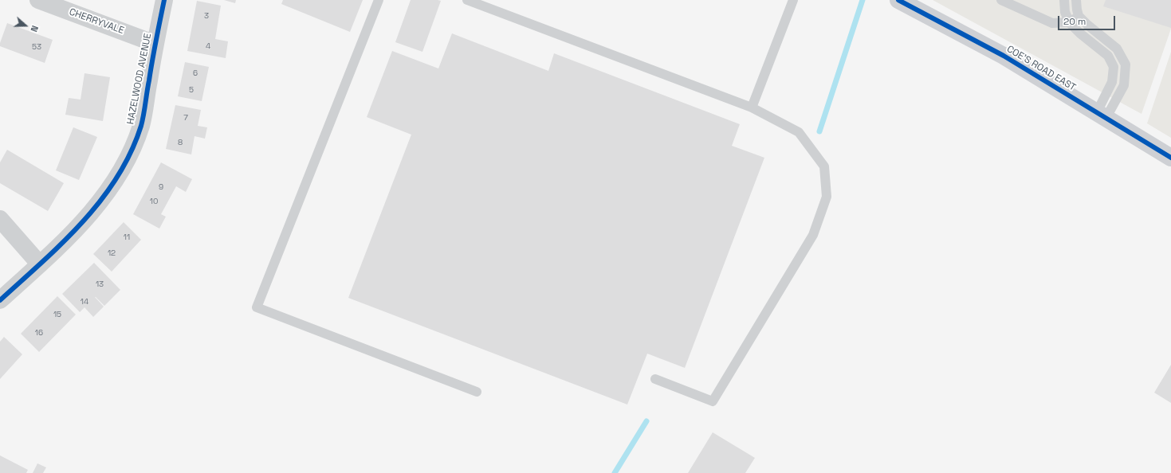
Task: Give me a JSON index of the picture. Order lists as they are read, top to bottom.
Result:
{
  "streets": {
    "street": ["CHERRYVALE", "COE'S ROAD EAST", "HAZELWOOD AVENUE"]
  },
  "crossings": [
    ["CHERRYVALE", "HAZELWOOD AVENUE"]
  ],
  "house_numbers": [
    "3",
    "4",
    "53",
    "6",
    "5",
    "7",
    "8",
    "9",
    "10",
    "11",
    "12",
    "13",
    "14",
    "15",
    "16"
  ],
  "scale_bar": "20 m",
  "north": "right"
}
